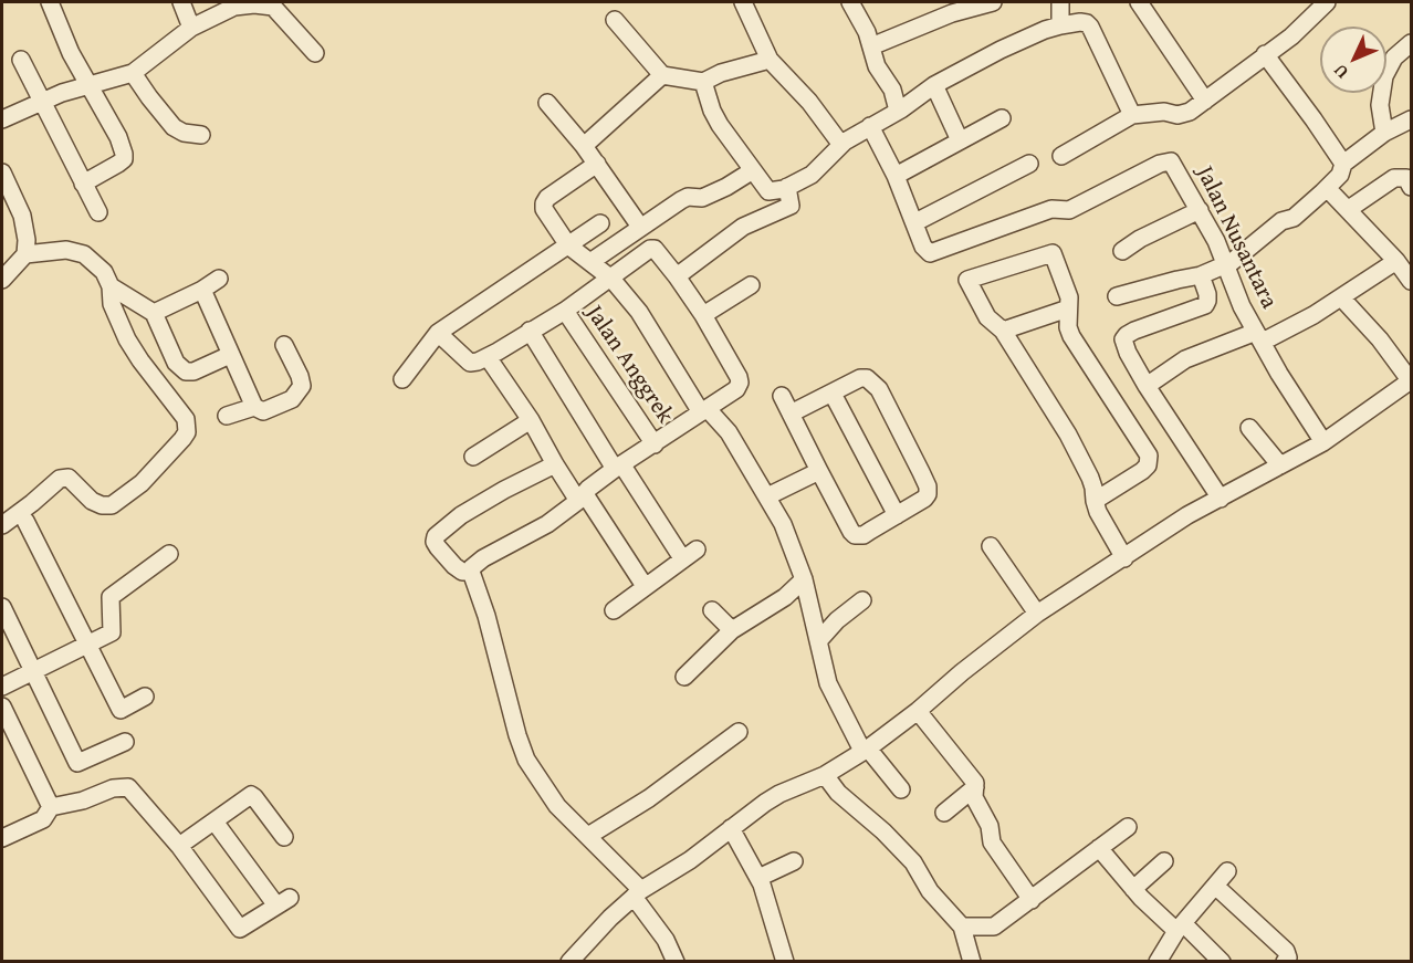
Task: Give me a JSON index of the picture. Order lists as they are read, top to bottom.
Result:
{
  "streets": {
    "street": ["Jalan Nusantara", "Jalan Anggrek"]
  },
  "north": "bottom left"
}
